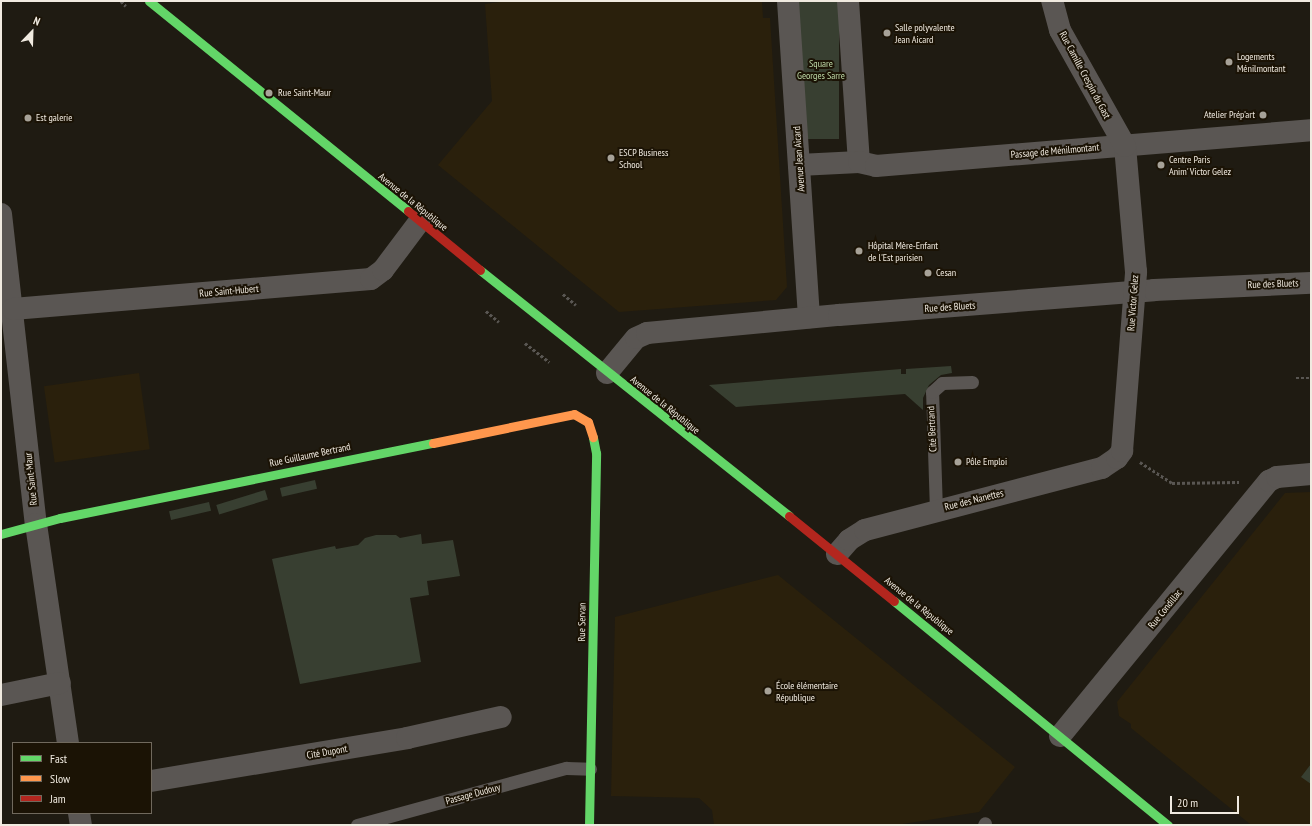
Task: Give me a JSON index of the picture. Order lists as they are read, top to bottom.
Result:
{
  "streets": {
    "main road": ["Avenue de la République", "Rue Guillaume Bertrand", "Rue Servan"],
    "street": [
      "Rue Camille Crespin du Gast",
      "Passage de Ménilmontant",
      "Avenue Jean Aicard",
      "Rue des Bluets",
      "Rue Saint-Hubert",
      "Rue Victor Gelez",
      "Rue Saint-Maur",
      "Rue des Nanettes",
      "Rue Condillac",
      "Cité Dupont"
    ],
    "lane": ["Cité Bertrand", "Passage Dudouy"]
  },
  "crossings": [
    ["Rue Camille Crespin du Gast", "Passage de Ménilmontant"],
    ["Rue Camille Crespin du Gast", "Rue Victor Gelez"],
    ["Passage de Ménilmontant", "Avenue Jean Aicard"],
    ["Passage de Ménilmontant", "Rue Victor Gelez"],
    ["Avenue Jean Aicard", "Rue des Bluets"],
    ["Avenue de la République", "Rue des Bluets"],
    ["Avenue de la République", "Rue Saint-Hubert"],
    ["Avenue de la République", "Rue des Nanettes"],
    ["Avenue de la République", "Rue Condillac"],
    ["Rue des Bluets", "Rue Victor Gelez"],
    ["Rue Saint-Hubert", "Rue Saint-Maur"],
    ["Rue Victor Gelez", "Rue des Nanettes"],
    ["Cité Bertrand", "Rue des Nanettes"],
    ["Rue Guillaume Bertrand", "Rue Saint-Maur"],
    ["Rue Guillaume Bertrand", "Rue Servan"],
    ["Rue Servan", "Passage Dudouy"]
  ],
  "parks": ["Square Georges Sarre"],
  "places": [
    "Salle polyvalente Jean Aicard",
    "Logements Ménilmontant",
    "Rue Saint-Maur",
    "Atelier Prép'art",
    "Est galerie",
    "ESCP Business School",
    "Centre Paris Anim' Victor Gelez",
    "Hôpital Mère-Enfant de l'Est parisien",
    "Cesan",
    "Pôle Emploi",
    "École élémentaire République"
  ],
  "legend": ["Fast", "Slow", "Jam"],
  "scale_bar": "20 m",
  "north": "top right"
}
